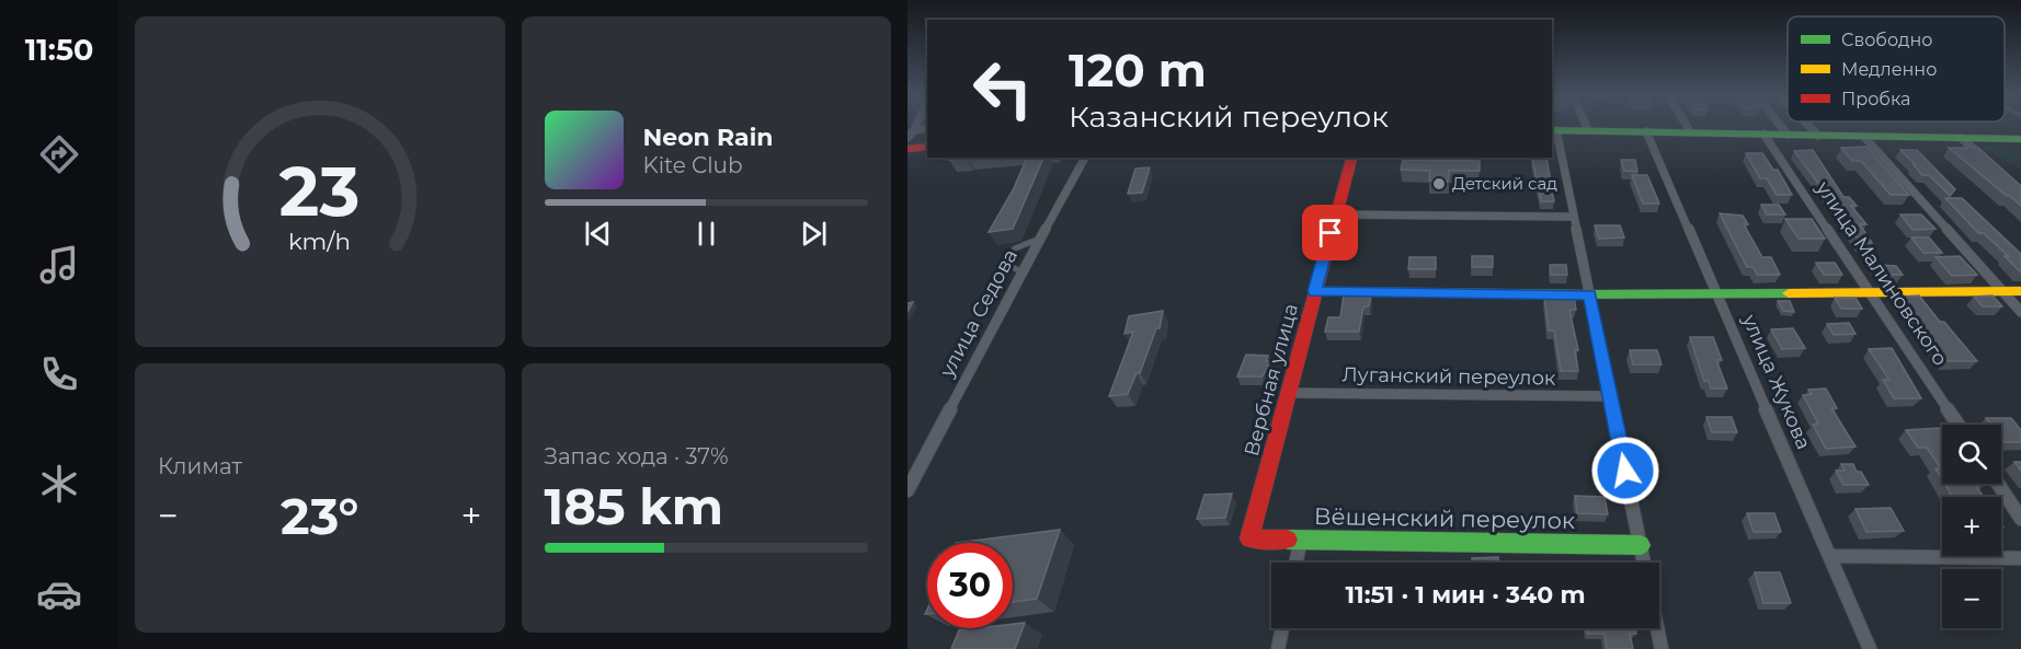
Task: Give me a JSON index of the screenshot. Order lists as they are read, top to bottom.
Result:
{
  "streets": {
    "street": [
      "улица Малиновского",
      "улица Седова",
      "Луганский переулок",
      "Вербная улица",
      "улица Жукова",
      "Вёшенский переулок"
    ]
  },
  "crossings": [
    ["Луганский переулок", "Вербная улица"],
    ["Вербная улица", "Вёшенский переулок"]
  ],
  "places": ["Детский сад"],
  "legend": ["Свободно", "Медленно", "Пробка"],
  "page": {
    "tabs": "11:50",
    "turn": ["120 m", "Казанский переулок"],
    "song": ["Neon Rain", "Kite Club"],
    "tile": [
      "Климат",
      ["Запас хода · 37%", "185 km"]
    ],
    "map_buttons": ["+", "−"],
    "heat": ["−", "23°", "+"],
    "limit": "30",
    "trip": "11:51 · 1 мин · 340 m",
    "gauge": ["23", "km/h"]
  }
}
